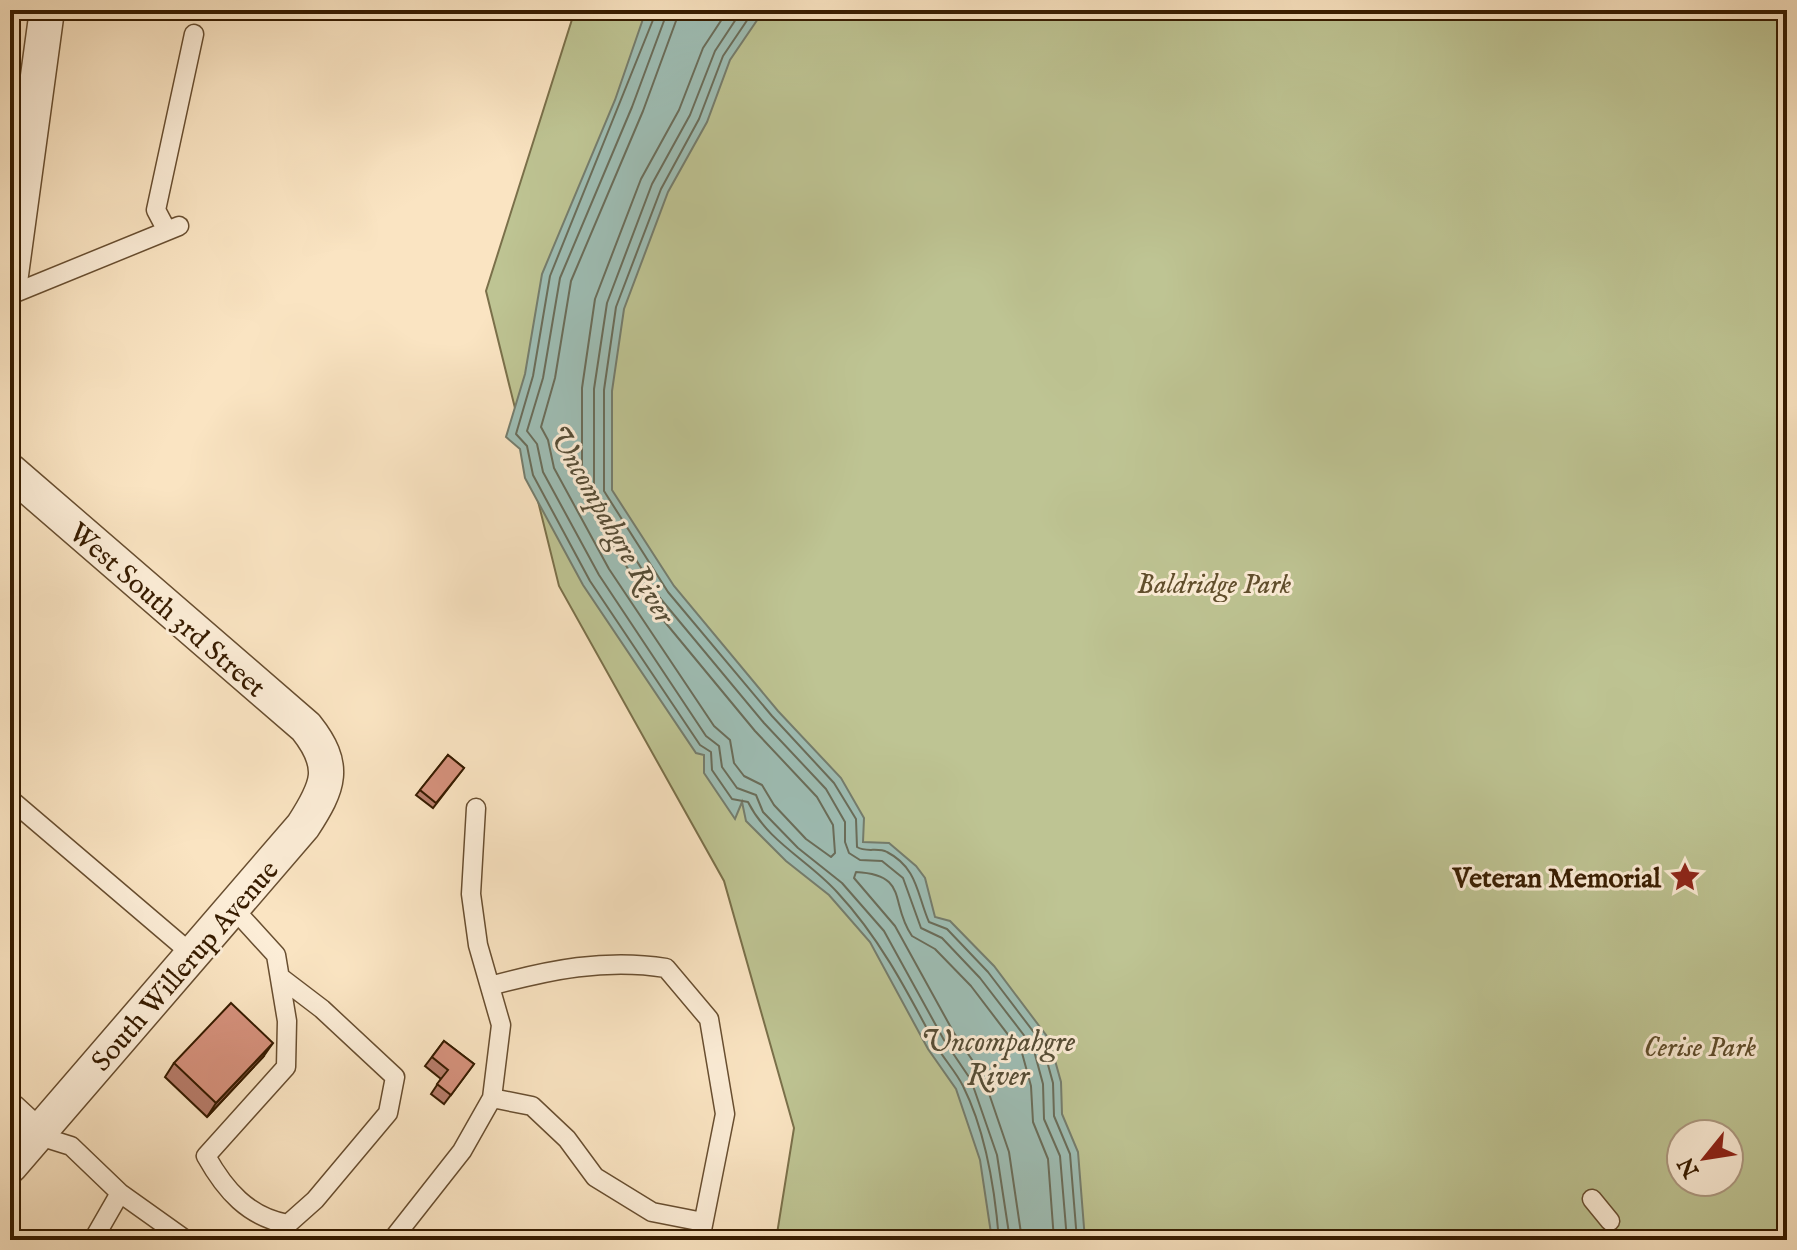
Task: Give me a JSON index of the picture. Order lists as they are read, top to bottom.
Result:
{
  "streets": {
    "street": ["West South 3rd Street", "South Willerup Avenue"]
  },
  "crossings": [
    ["West South 3rd Street", "South Willerup Avenue"]
  ],
  "water": ["Uncompahgre River"],
  "parks": ["Baldridge Park", "Cerise Park"],
  "places": {
    "place": ["Veteran Memorial"]
  },
  "north": "bottom left"
}
